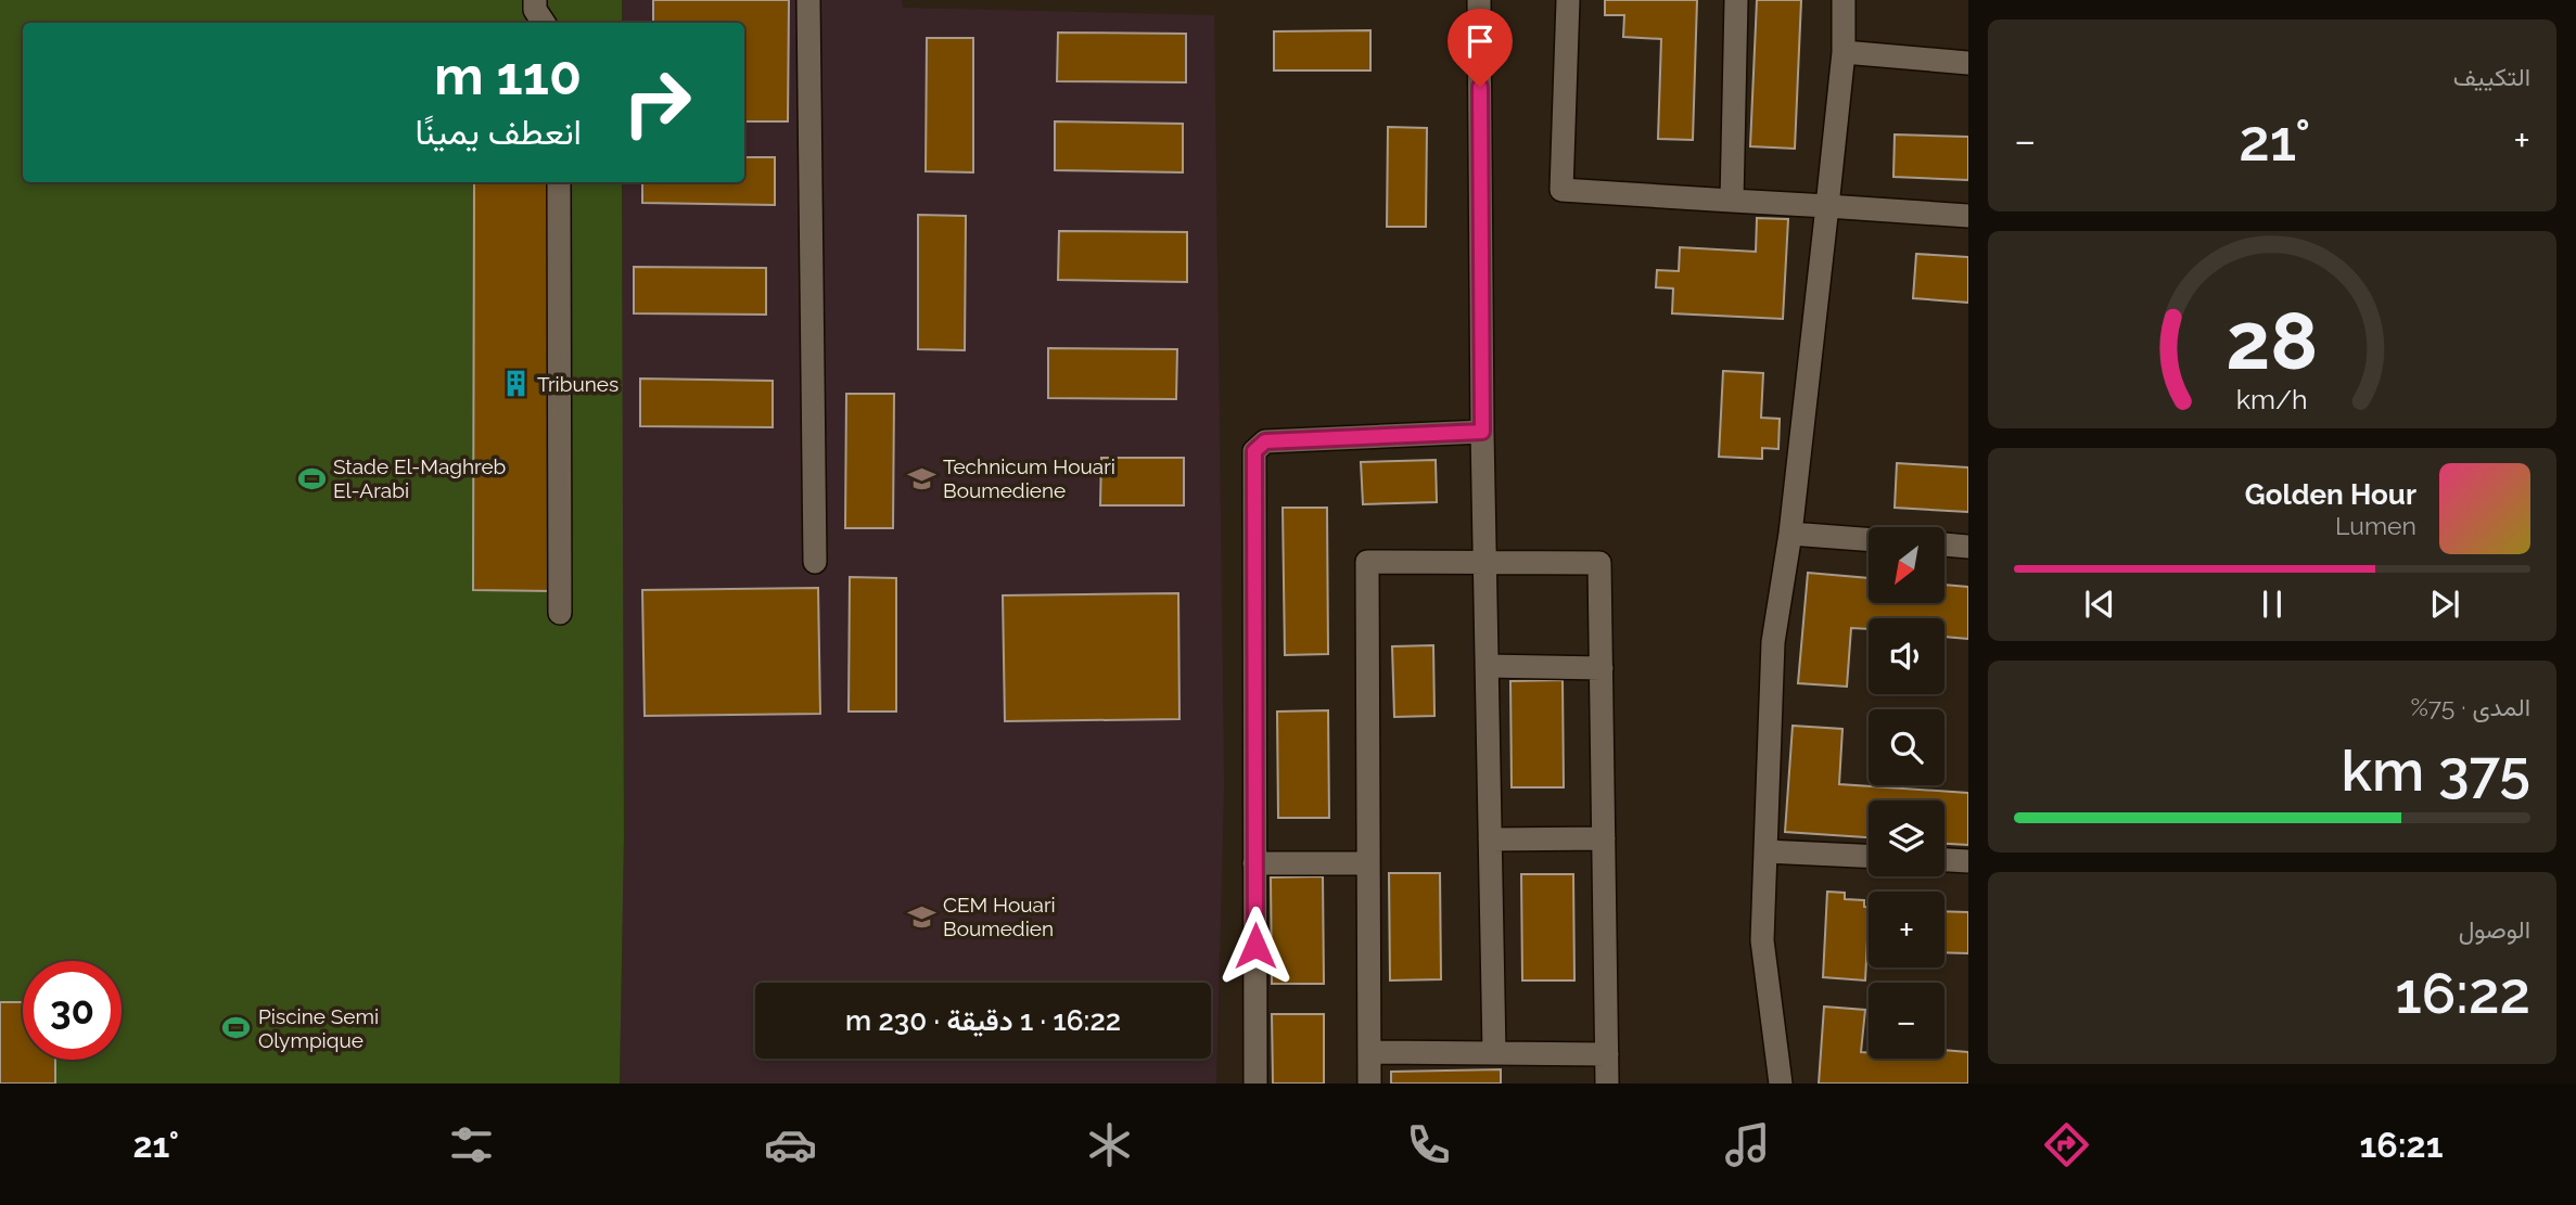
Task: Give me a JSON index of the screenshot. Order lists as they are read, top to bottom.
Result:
{
  "places": {
    "building": ["Tribunes"],
    "sports": ["Stade El-Maghreb El-Arabi", "Piscine Semi Olympique"],
    "school or university": ["Technicum Houari Boumediene", "CEM Houari Boumedien"]
  },
  "north": "bottom left",
  "page": {
    "tile": [
      "التكييف",
      ["المدى · 75%", "375 km"],
      ["الوصول", "16:22"]
    ],
    "turn": ["110 m", "انعطف يمينًا"],
    "heat": ["−", "21°", "+"],
    "song": ["Golden Hour", "Lumen"],
    "map_buttons": ["+", "−"],
    "limit": "30",
    "trip": "16:22 · 1 دقيقة · 230 m",
    "tabs": ["16:21", "21°"],
    "gauge": ["28", "km/h"]
  }
}
